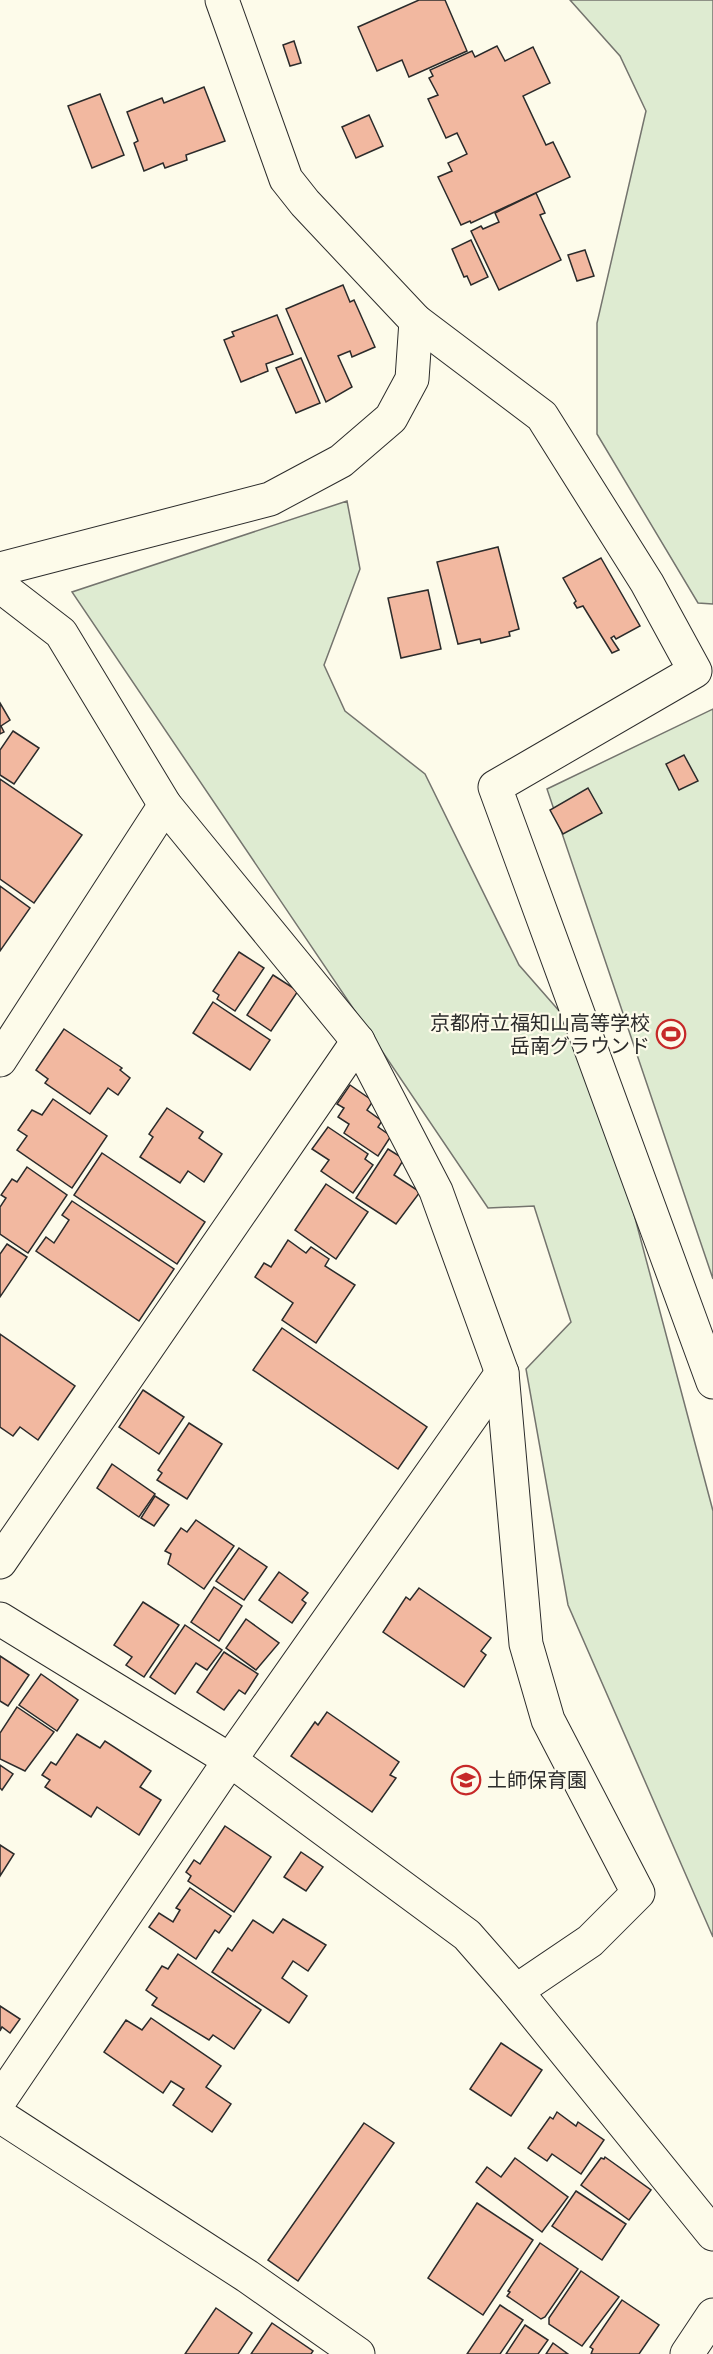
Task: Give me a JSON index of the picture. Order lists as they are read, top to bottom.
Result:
{
  "places": {
    "sports": ["京都府立福知山高等学校 岳南グラウンド"],
    "school or university": ["土師保育園"]
  }
}
